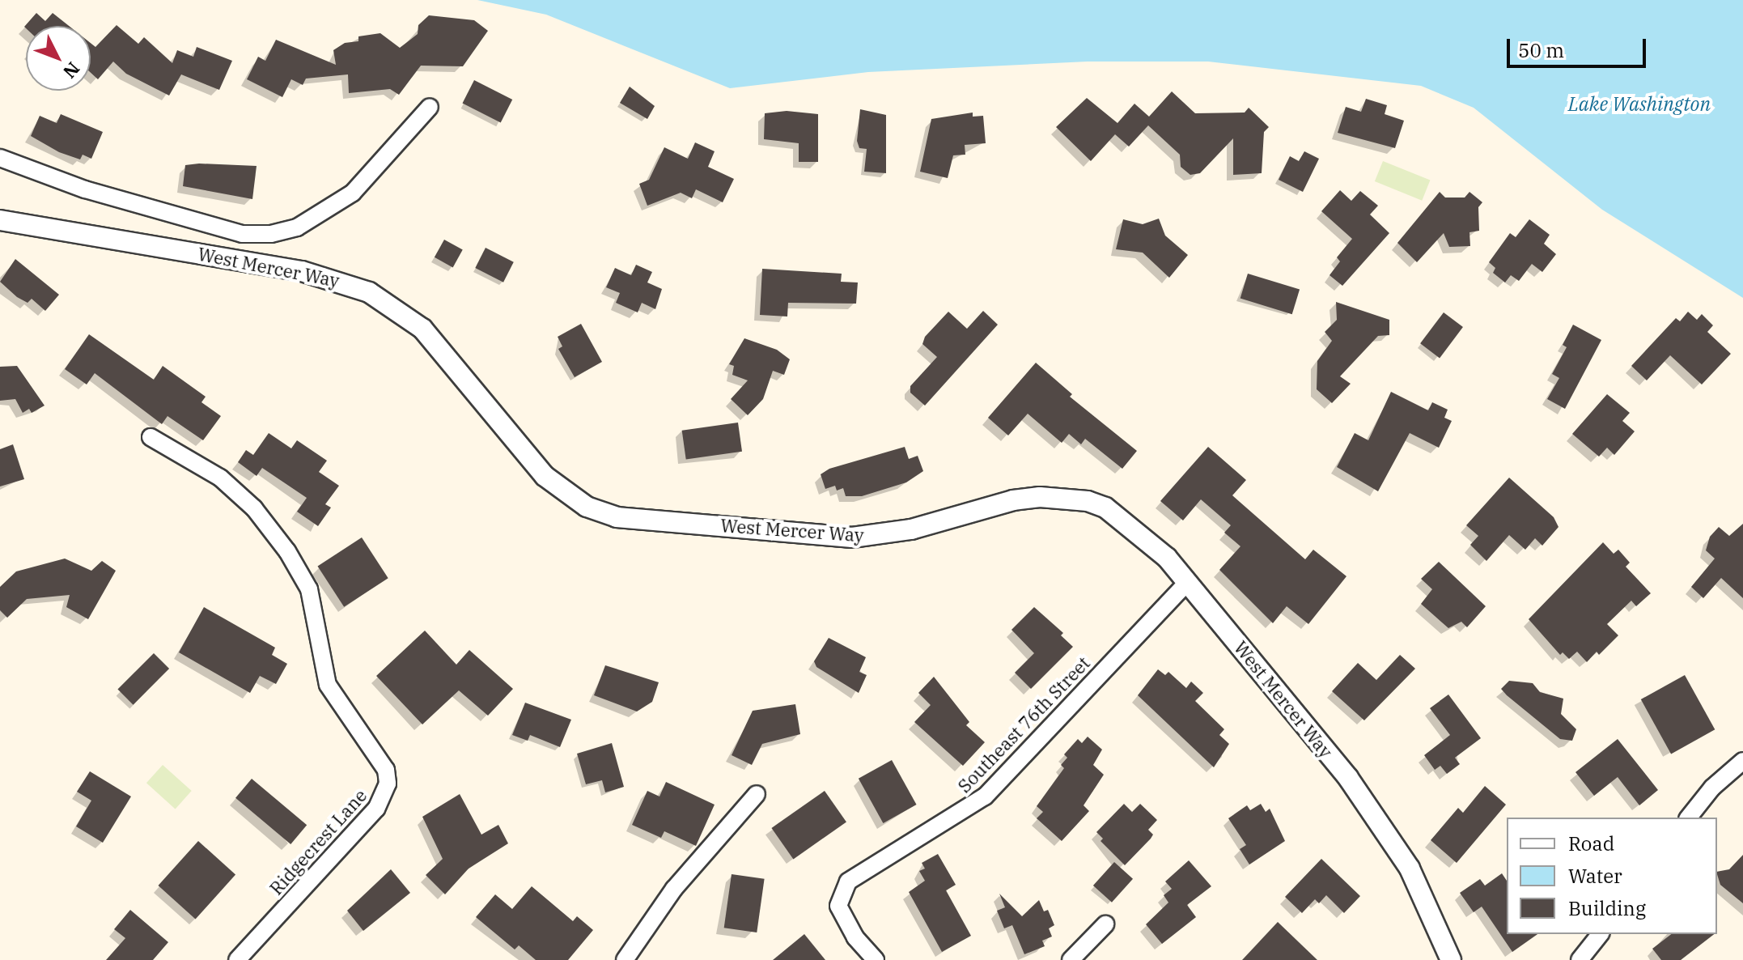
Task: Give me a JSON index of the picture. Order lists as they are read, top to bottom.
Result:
{
  "streets": {
    "street": ["West Mercer Way", "Southeast 76th Street", "Ridgecrest Lane"]
  },
  "crossings": [
    ["West Mercer Way", "Southeast 76th Street"]
  ],
  "water": ["Lake Washington"],
  "legend": ["Road", "Water", "Building"],
  "scale_bar": "50 m",
  "north": "bottom right"
}
